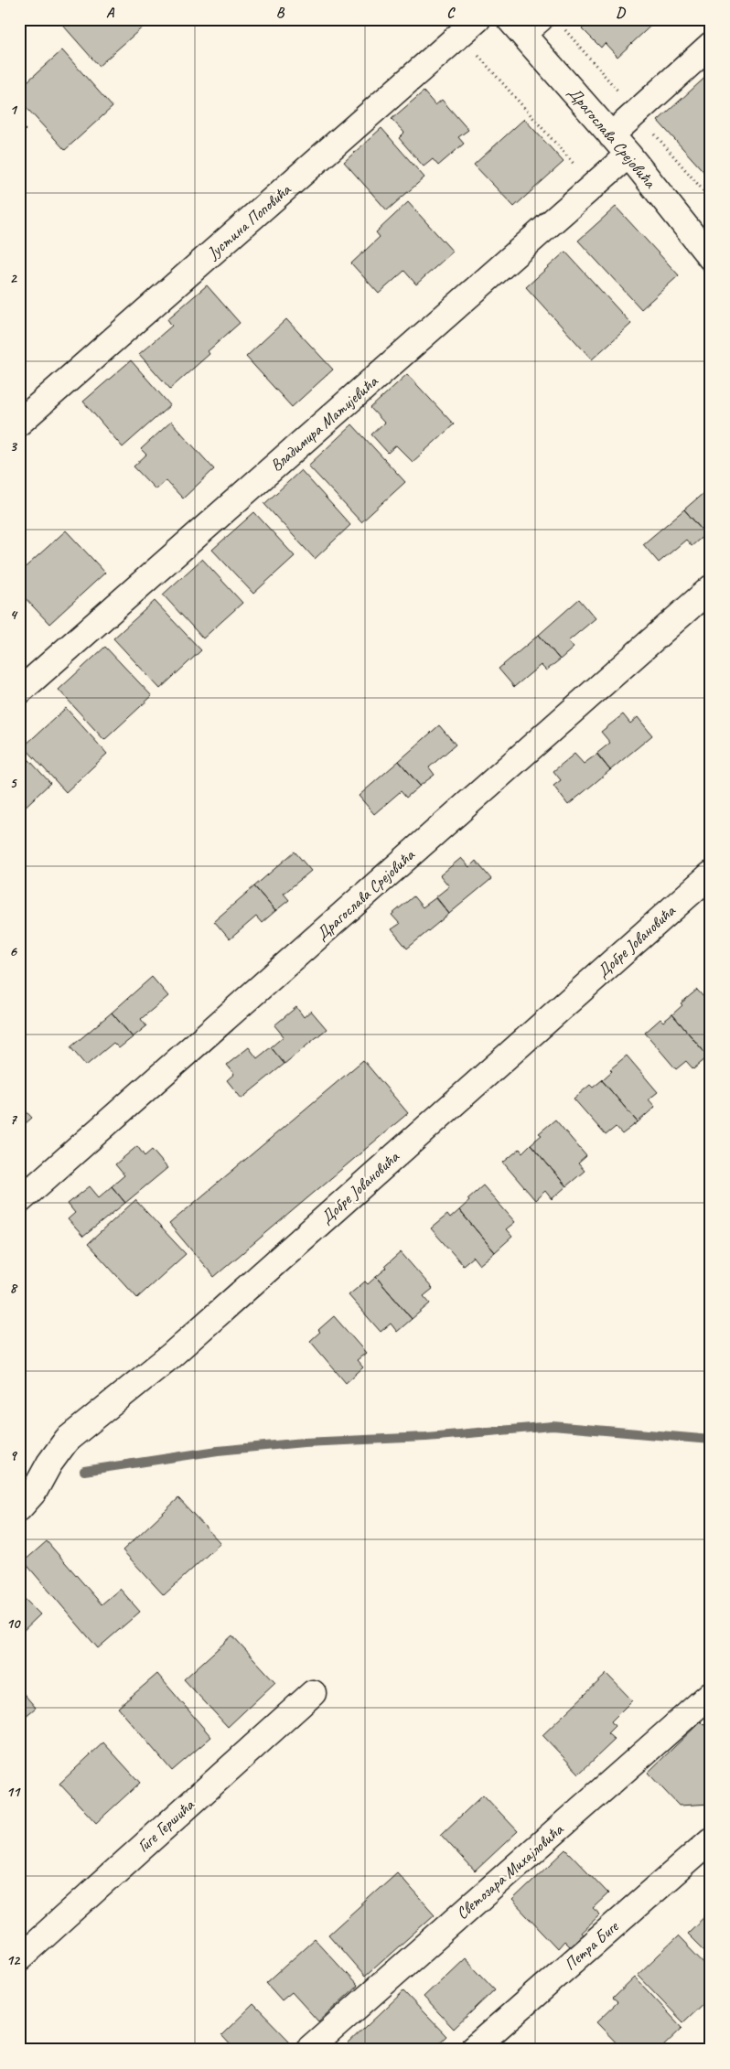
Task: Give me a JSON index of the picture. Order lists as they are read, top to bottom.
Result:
{
  "streets": {
    "street": [
      "Драгослава Срејовића",
      "Јустина Поповића",
      "Владимира Матијевића",
      "Добре Јовановића",
      "Гиге Гершића",
      "Светозара Михајловића",
      "Петра Биге"
    ]
  },
  "crossings": [
    ["Драгослава Срејовића", "Владимира Матијевића"]
  ],
  "grid": {
    "columns": [
      "A",
      "B",
      "C",
      "D"
    ],
    "rows": [
      "1",
      "2",
      "3",
      "4",
      "5",
      "6",
      "7",
      "8",
      "9",
      "10",
      "11",
      "12"
    ]
  }
}
